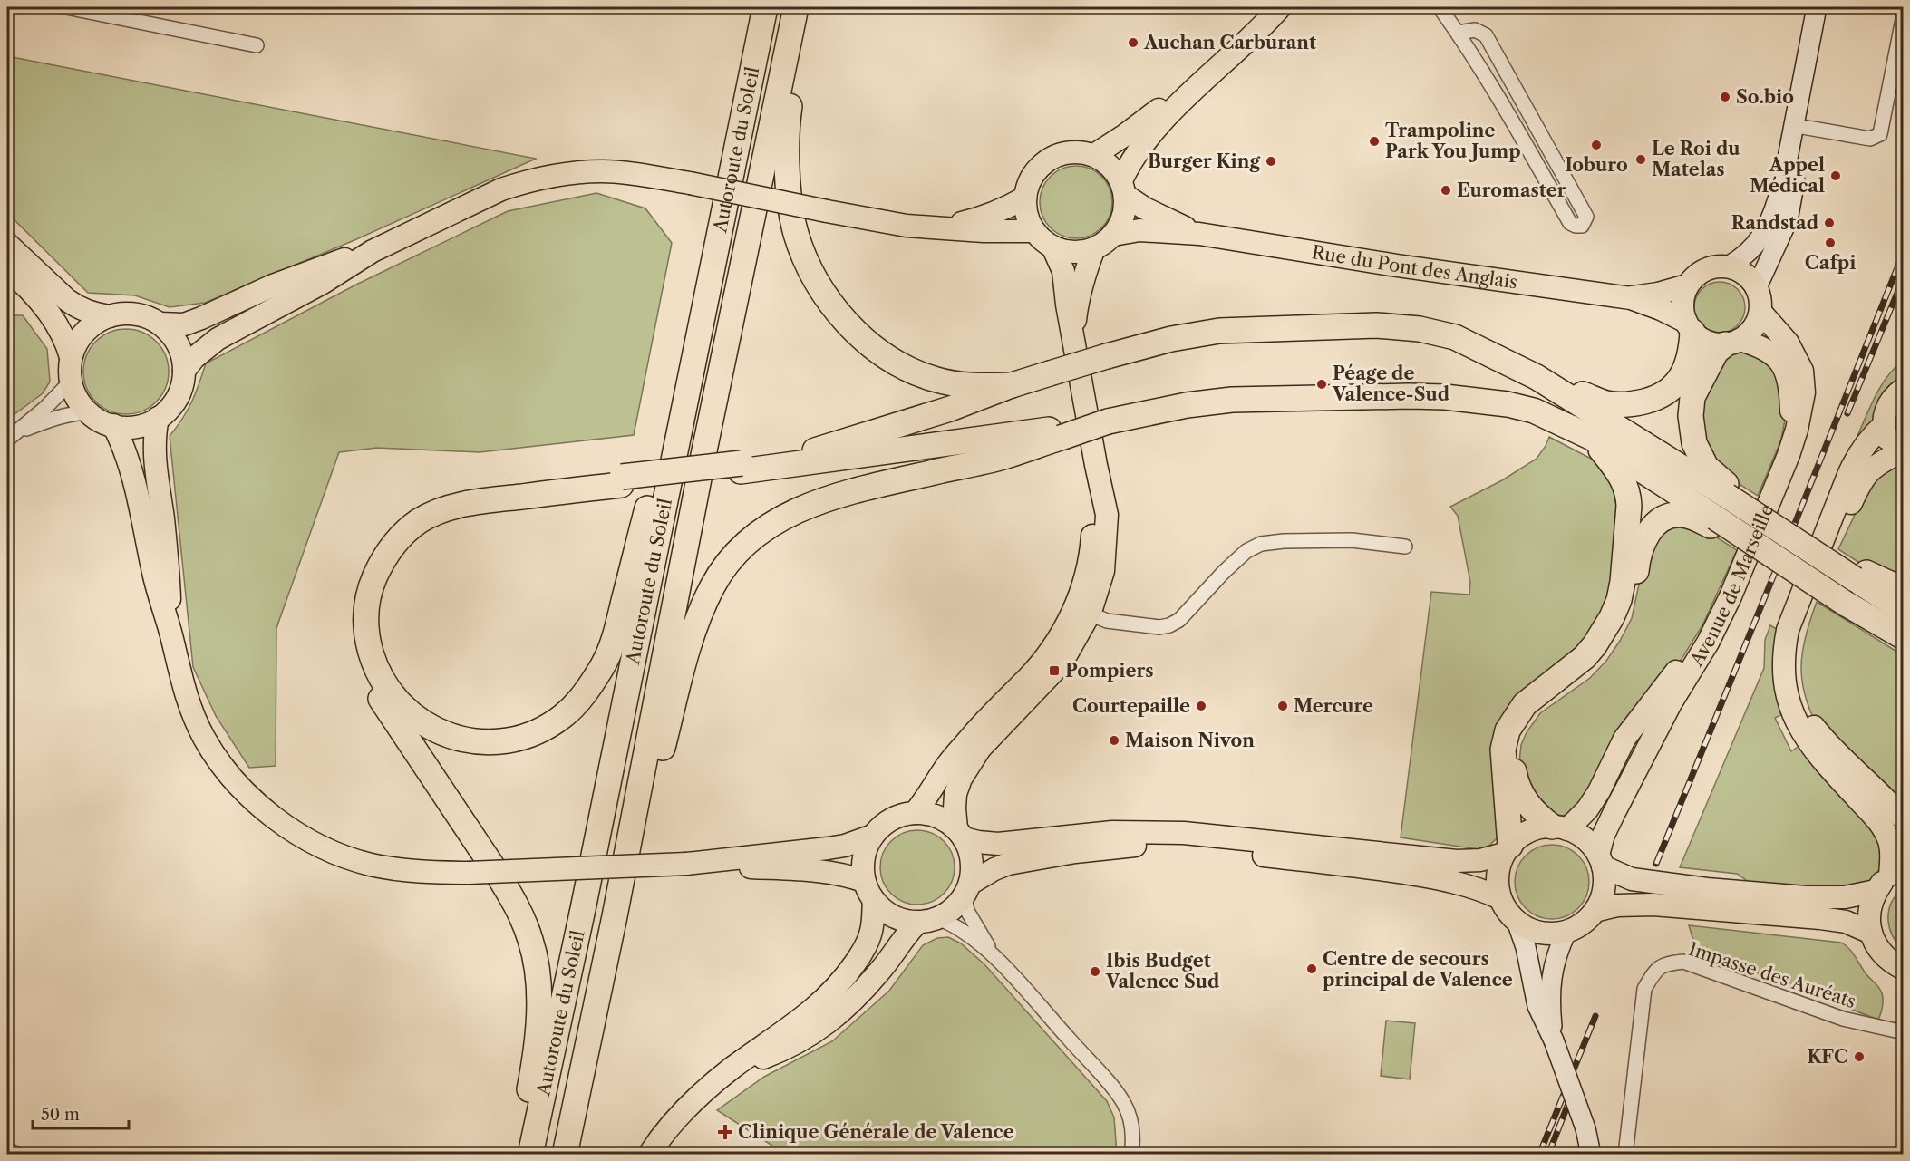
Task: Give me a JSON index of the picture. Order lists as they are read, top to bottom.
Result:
{
  "streets": {
    "highway": ["Autoroute du Soleil"],
    "main road": ["Rue du Pont des Anglais", "Avenue de Marseille"],
    "street": ["Impasse des Auréats"]
  },
  "crossings": [
    ["Rue du Pont des Anglais", "Avenue de Marseille"]
  ],
  "places": {
    "other": [
      "Auchan Carburant",
      "So.bio",
      "Trampoline Park You Jump",
      "Ioburo",
      "Le Roi du Matelas",
      "Burger King",
      "Appel Médical",
      "Euromaster",
      "Randstad",
      "Cafpi",
      "Péage de Valence-Sud",
      "Courtepaille",
      "Mercure",
      "Maison Nivon",
      "Centre de secours principal de Valence",
      "Ibis Budget Valence Sud",
      "KFC"
    ],
    "transit": ["Pompiers"],
    "health": ["Clinique Générale de Valence"]
  },
  "scale_bar": "50 m"
}
